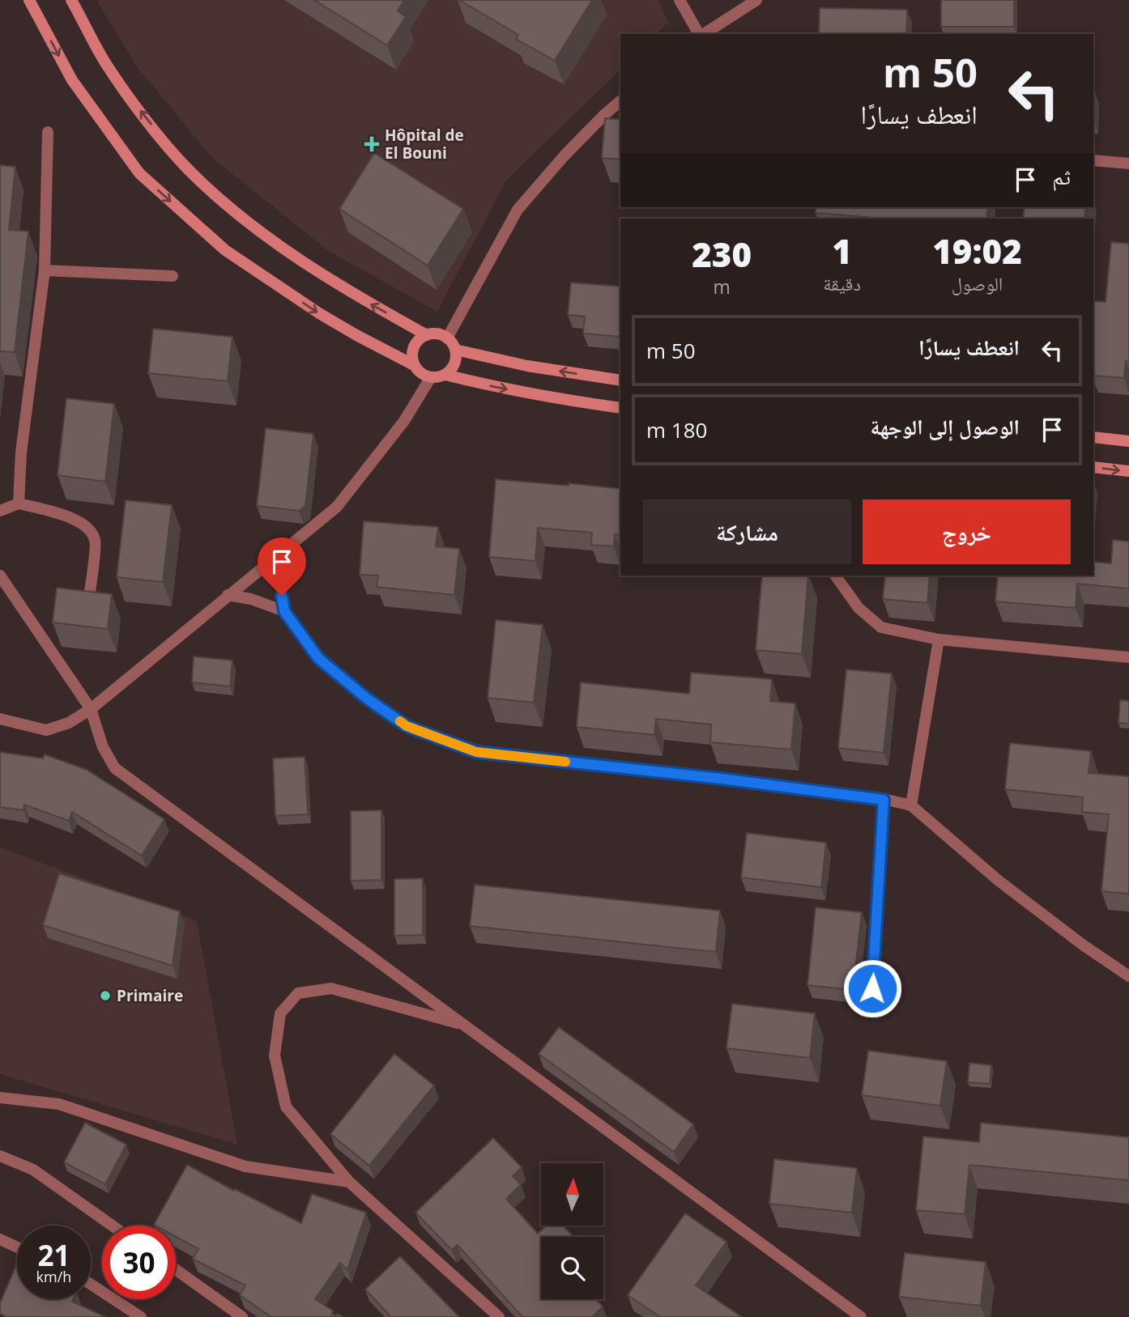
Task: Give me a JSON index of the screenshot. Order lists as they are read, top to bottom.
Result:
{
  "places": {
    "health": ["Hôpital de El Bouni"],
    "other": ["Primaire"]
  },
  "north": "top",
  "page": {
    "turn": ["50 m", "انعطف يسارًا"],
    "then": "ثم",
    "eta": [
      "19:02",
      "الوصول",
      "1",
      "دقيقة",
      "230",
      "m"
    ],
    "list": [
      {
        "name": "انعطف يسارًا",
        "value": "50 m"
      },
      {
        "name": "الوصول إلى الوجهة",
        "value": "180 m"
      }
    ],
    "buttons": ["خروج", "مشاركة"],
    "speed": "21 km/h",
    "limit": "30"
  }
}
